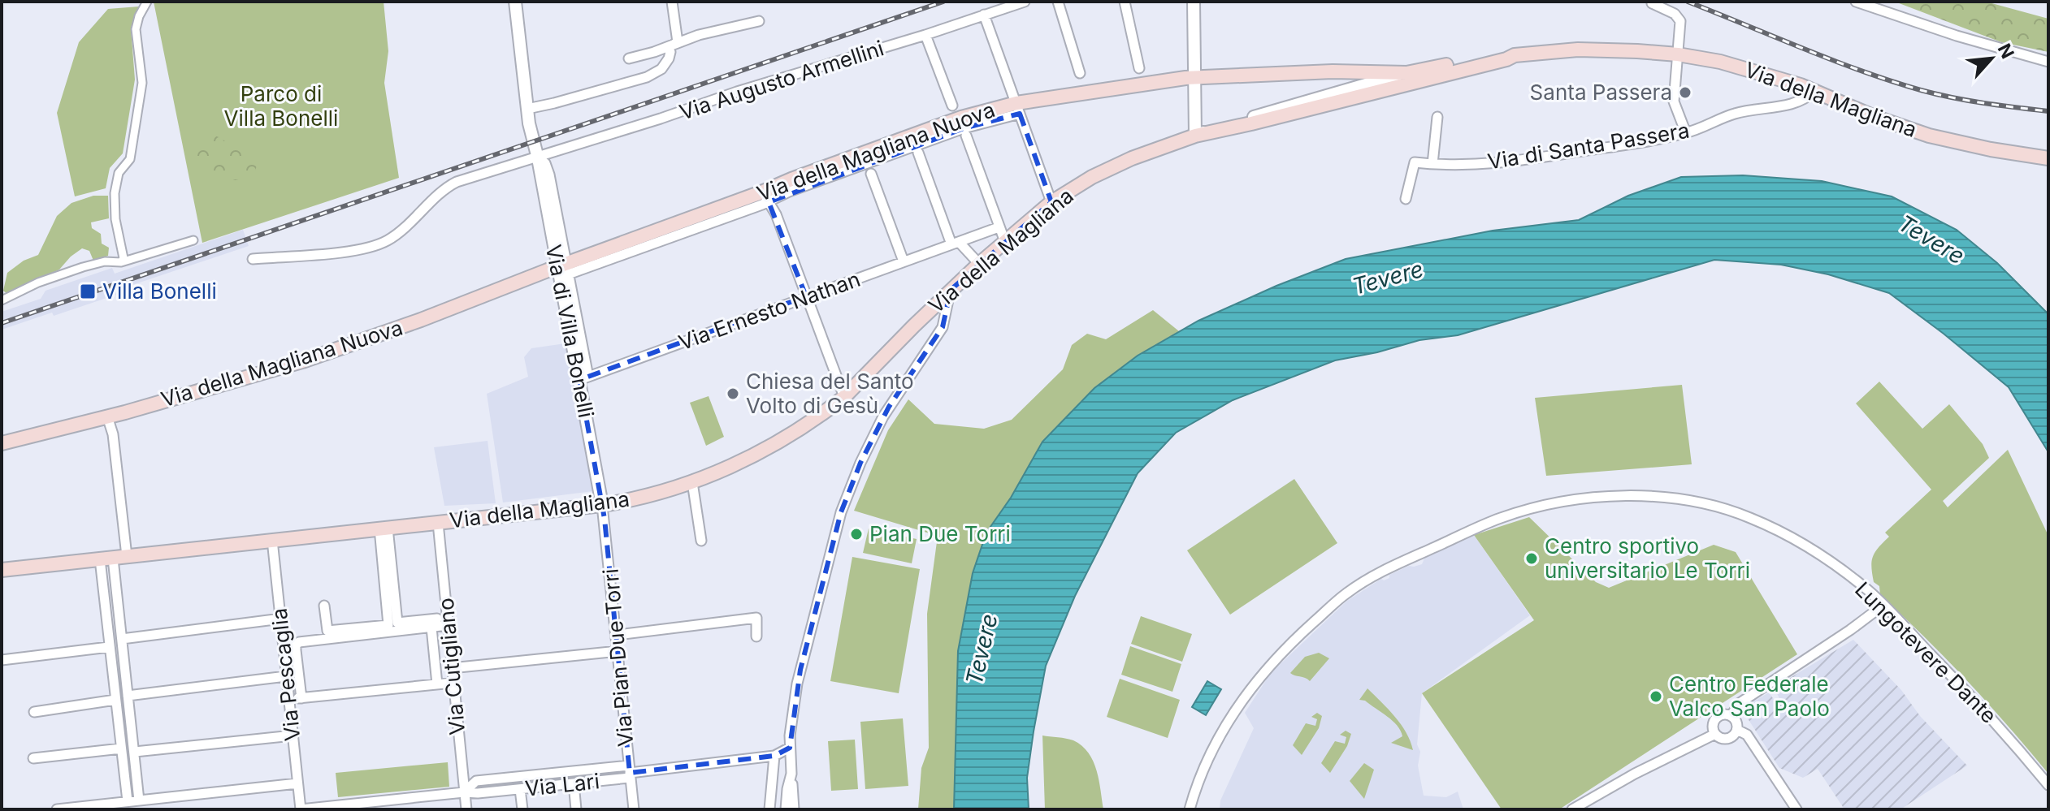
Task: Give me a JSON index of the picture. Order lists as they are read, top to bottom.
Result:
{
  "streets": {
    "main road": ["Via della Magliana", "Via della Magliana Nuova"],
    "street": [
      "Via Augusto Armellini",
      "Via di Santa Passera",
      "Via Ernesto Nathan",
      "Via di Villa Bonelli",
      "Lungotevere Dante",
      "Via Pian Due Torri",
      "Via Cutigliano",
      "Via Pescaglia",
      "Via Lari"
    ]
  },
  "crossings": [
    ["Via Augusto Armellini", "Via di Villa Bonelli"],
    ["Via della Magliana", "Via di Santa Passera"],
    ["Via della Magliana", "Via della Magliana Nuova"],
    ["Via della Magliana", "Via di Villa Bonelli"],
    ["Via della Magliana", "Via Pian Due Torri"],
    ["Via della Magliana", "Via Cutigliano"],
    ["Via della Magliana", "Via Pescaglia"],
    ["Via della Magliana Nuova", "Via di Villa Bonelli"],
    ["Via Ernesto Nathan", "Via di Villa Bonelli"],
    ["Via di Villa Bonelli", "Via Pian Due Torri"],
    ["Via Pian Due Torri", "Via Lari"],
    ["Via Cutigliano", "Via Lari"],
    ["Via Pescaglia", "Via Lari"]
  ],
  "water": ["Tevere"],
  "parks": ["Parco di Villa Bonelli"],
  "places": {
    "other": [
      "Santa Passera",
      "Chiesa del Santo Volto di Gesù",
      "Pian Due Torri",
      "Centro sportivo universitario Le Torri",
      "Centro Federale Valco San Paolo"
    ],
    "transit": ["Villa Bonelli"]
  },
  "north": "top right"
}
